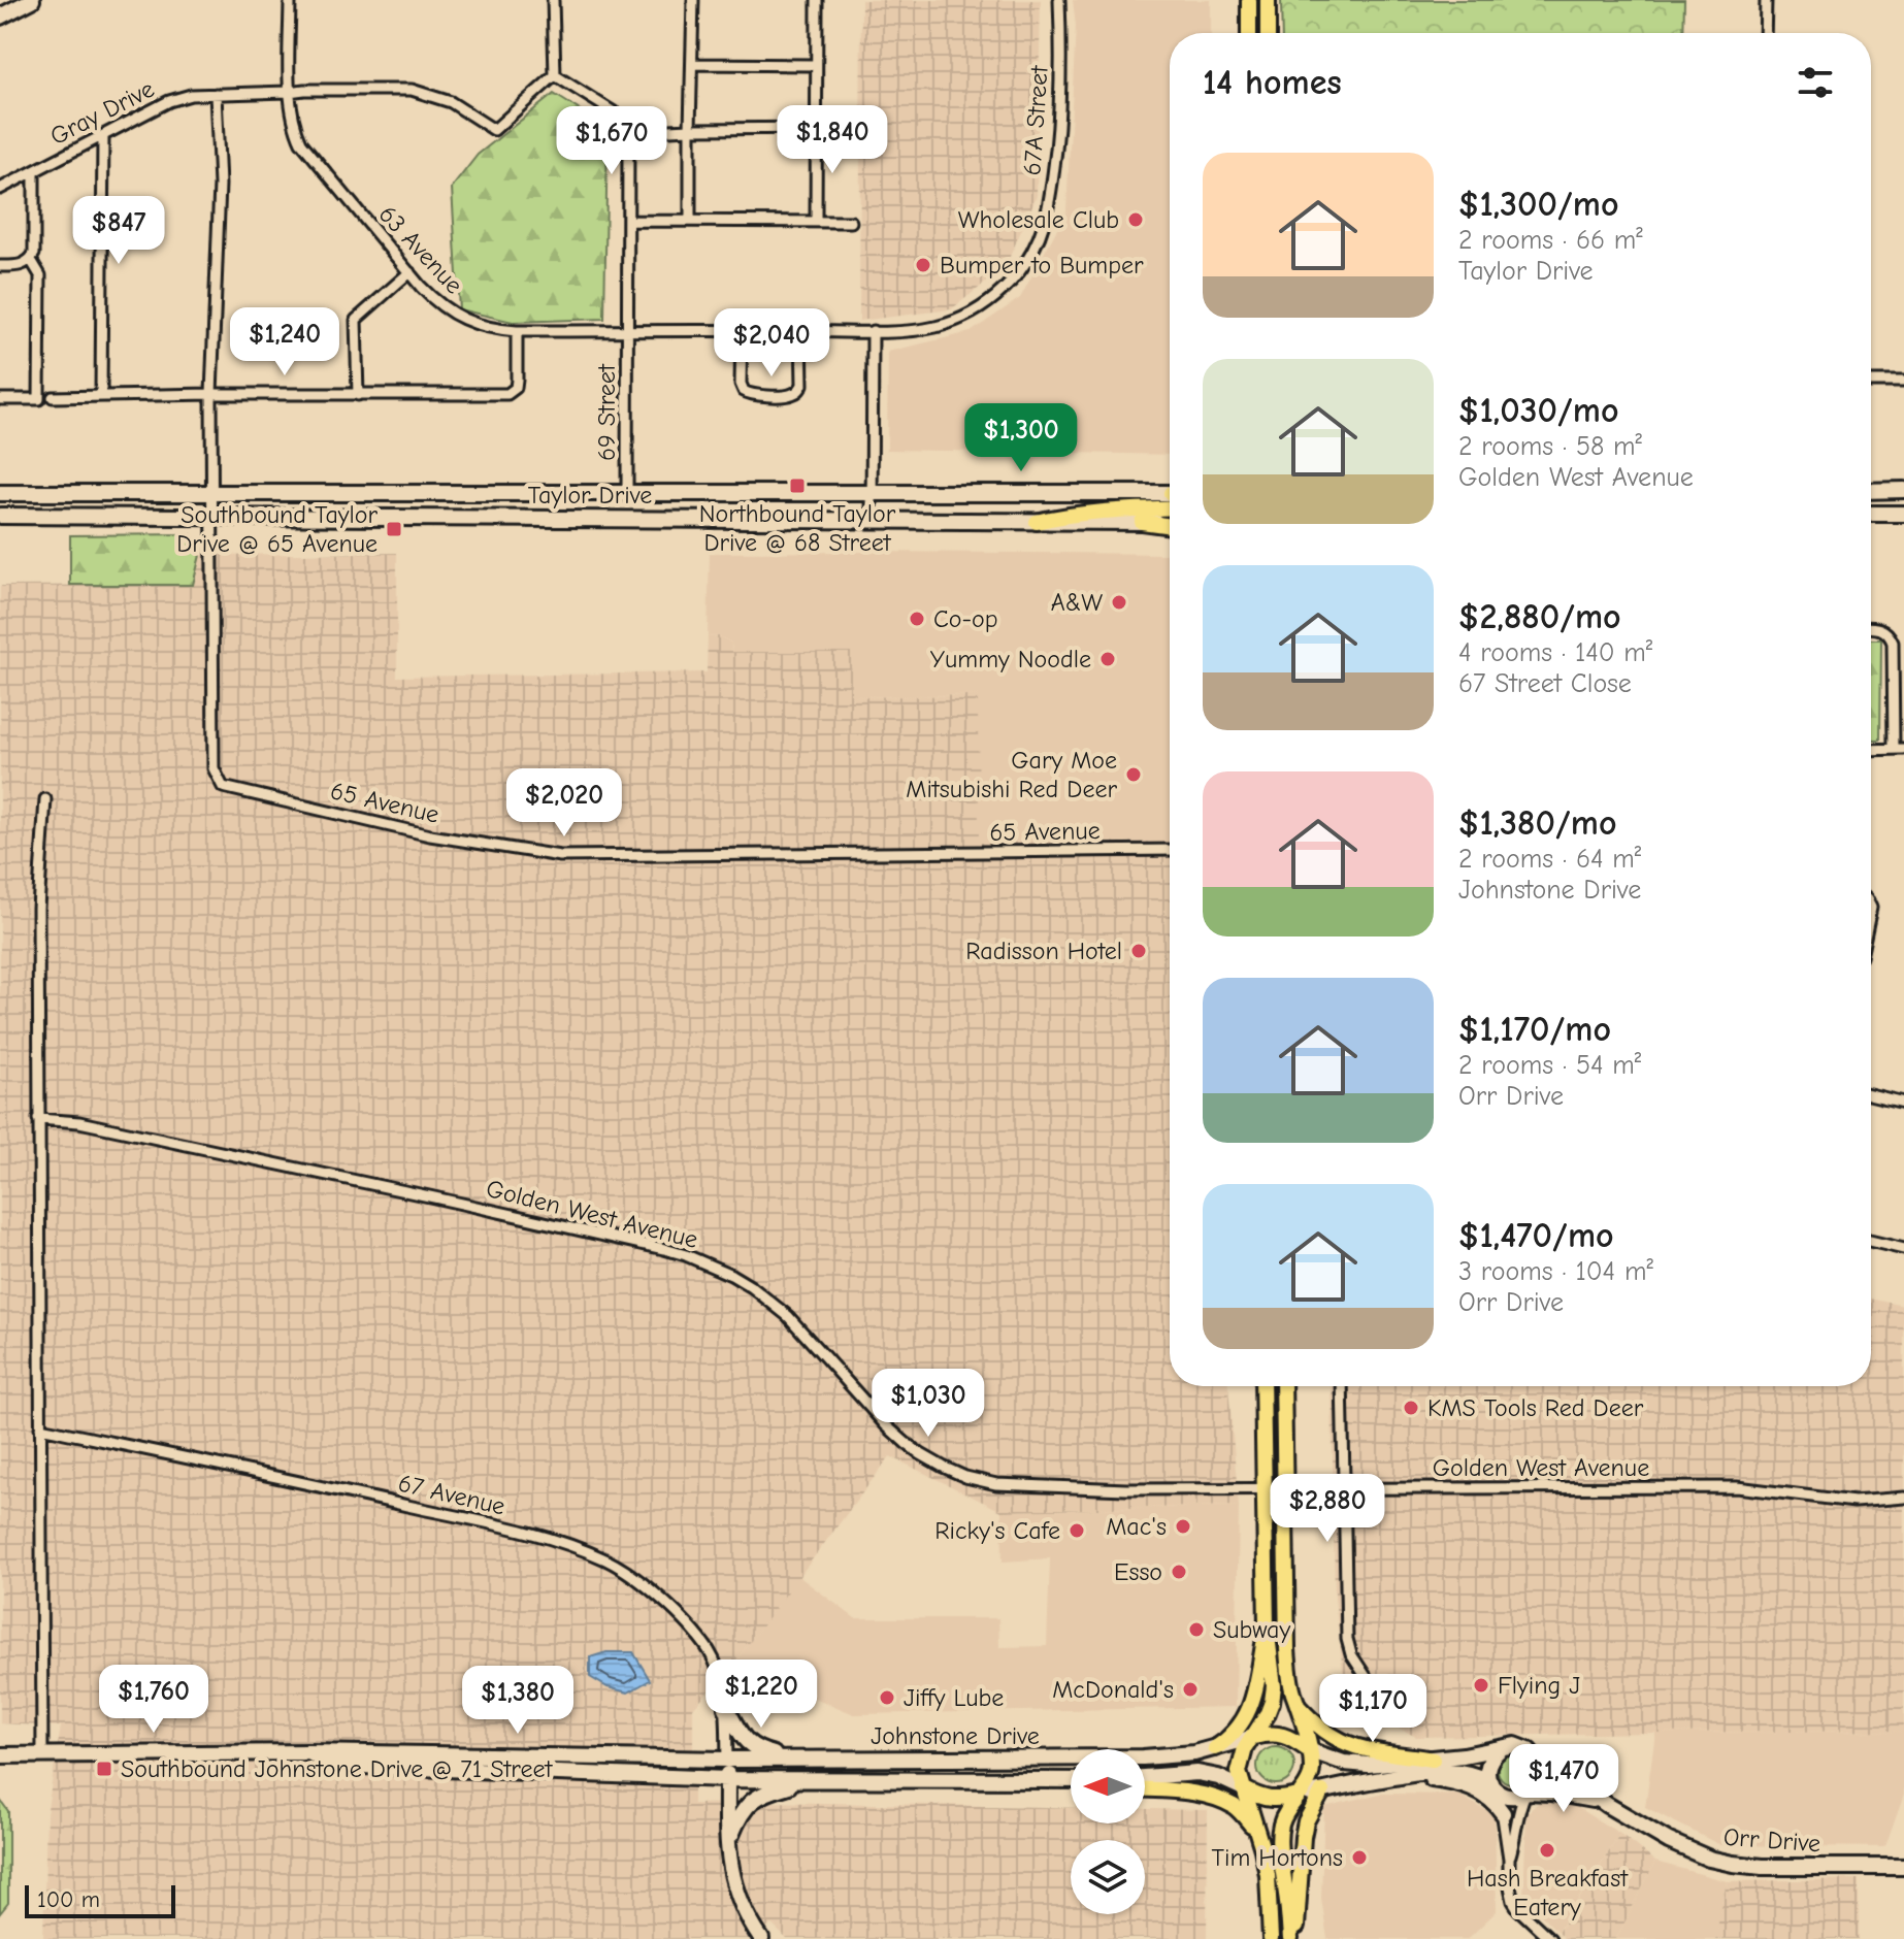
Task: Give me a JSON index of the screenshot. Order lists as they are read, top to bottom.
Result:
{
  "streets": {
    "main road": ["Taylor Drive", "Johnstone Drive", "Orr Drive"],
    "street": [
      "Gray Drive",
      "67A Street",
      "63 Avenue",
      "69 Street",
      "65 Avenue",
      "Golden West Avenue",
      "67 Avenue"
    ]
  },
  "crossings": [
    ["Gray Drive", "63 Avenue"],
    ["Gray Drive", "65 Avenue"],
    ["67A Street", "63 Avenue"],
    ["63 Avenue", "69 Street"],
    ["69 Street", "Taylor Drive"],
    ["Taylor Drive", "65 Avenue"],
    ["67 Avenue", "Johnstone Drive"]
  ],
  "places": {
    "other": [
      "Wholesale Club",
      "Bumper to Bumper",
      "A&W",
      "Co-op",
      "Yummy Noodle",
      "Gary Moe Mitsubishi Red Deer",
      "Radisson Hotel",
      "KMS Tools Red Deer",
      "Mac's",
      "Ricky's Cafe",
      "Esso",
      "Subway",
      "Flying J",
      "McDonald's",
      "Jiffy Lube",
      "Hash Breakfast Eatery",
      "Tim Hortons"
    ],
    "transit": ["Northbound Taylor Drive @ 68 Street", "Southbound Taylor Drive @ 65 Avenue", "Southbound Johnstone Drive @ 71 Street"]
  },
  "scale_bar": "100 m",
  "north": "left",
  "page": {
    "heading": "14 homes",
    "price": [
      "$1,840",
      "$1,670",
      "$847",
      "$1,240",
      "$2,040",
      "$1,300",
      "$2,020",
      "$1,030",
      "$2,880",
      "$1,220",
      "$1,760",
      "$1,380",
      "$1,170",
      "$1,470"
    ],
    "list": [
      {
        "name": "$1,300/mo",
        "note": "2 rooms · 66 m² · Taylor Drive"
      },
      {
        "name": "$1,030/mo",
        "note": "2 rooms · 58 m² · Golden West Avenue"
      },
      {
        "name": "$2,880/mo",
        "note": "4 rooms · 140 m² · 67 Street Close"
      },
      {
        "name": "$1,380/mo",
        "note": "2 rooms · 64 m² · Johnstone Drive"
      },
      {
        "name": "$1,170/mo",
        "note": "2 rooms · 54 m² · Orr Drive"
      },
      {
        "name": "$1,470/mo",
        "note": "3 rooms · 104 m² · Orr Drive"
      }
    ],
    "scale": "100 m"
  }
}
